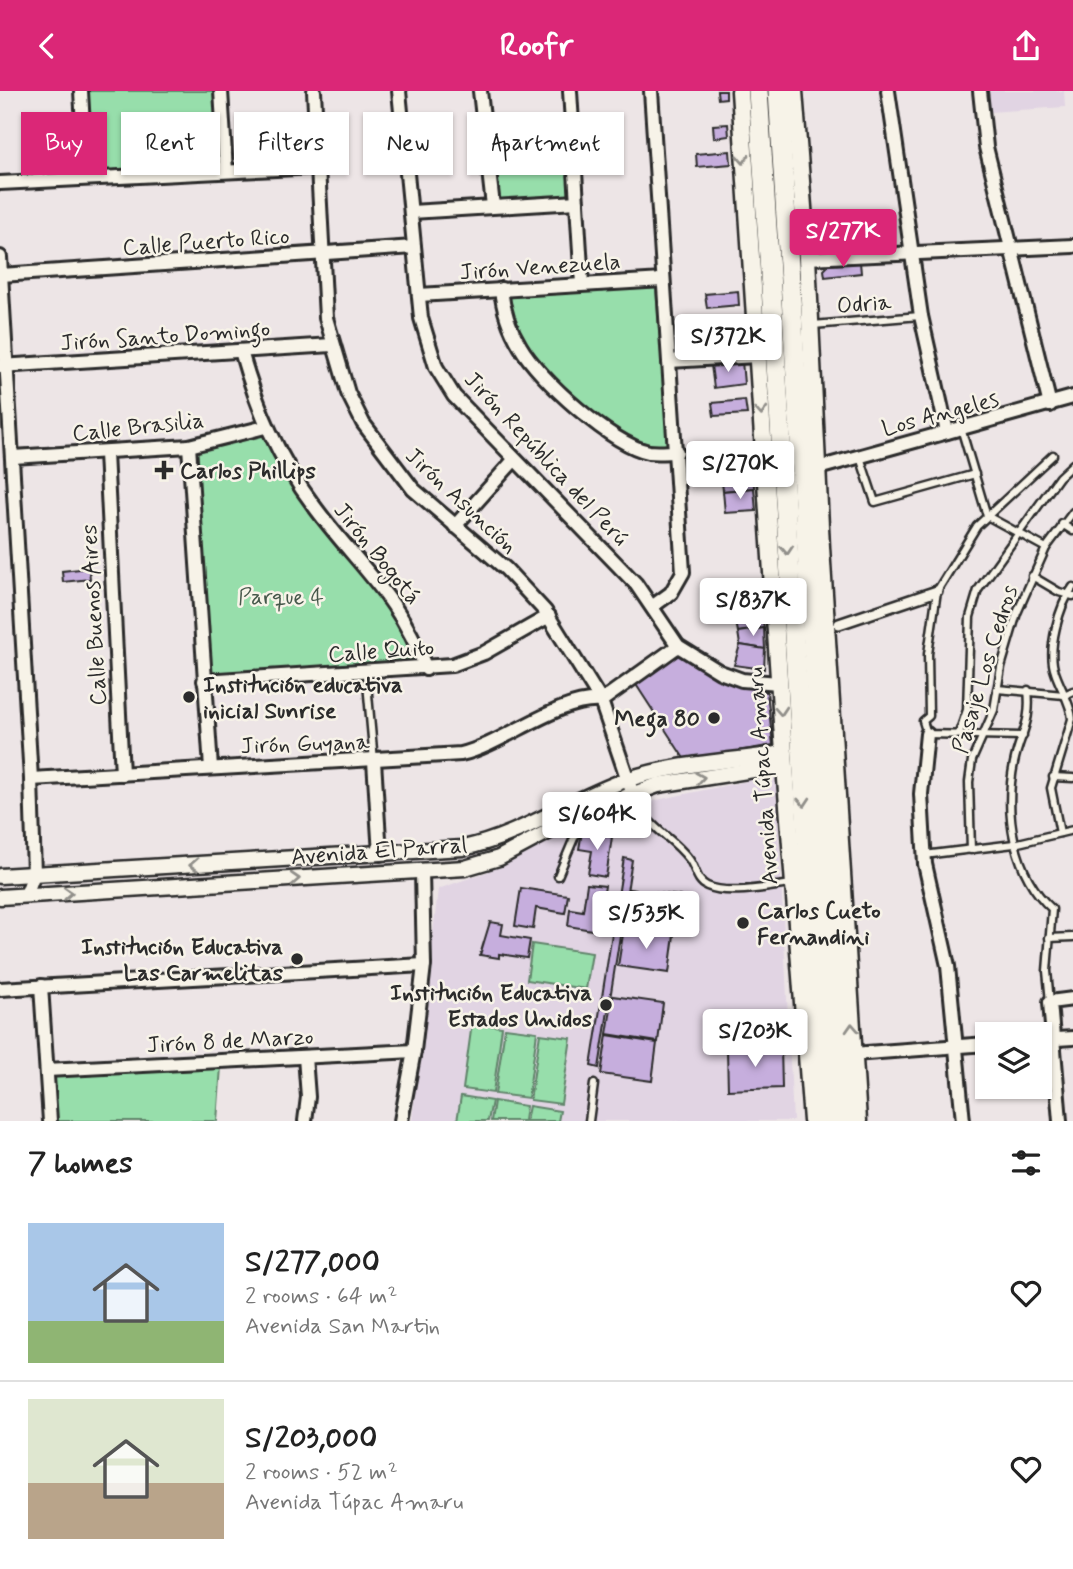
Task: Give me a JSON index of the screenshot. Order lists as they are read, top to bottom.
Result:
{
  "streets": {
    "highway": ["Avenida Túpac Amaru"],
    "street": [
      "Calle Puerto Rico",
      "Jirón Venezuela",
      "Jirón Santo Domingo",
      "Los Angeles",
      "Calle Brasilia",
      "Jirón República del Perú",
      "Jirón Asunción",
      "Jirón Bogotá",
      "Calle Buenos Aires",
      "Calle Quito",
      "Jirón Guyana",
      "Avenida El Parral",
      "Jirón 8 de Marzo"
    ],
    "lane": ["Odria", "Pasaje Los Cedros"]
  },
  "crossings": [
    ["Calle Puerto Rico", "Jirón República del Perú"],
    ["Calle Puerto Rico", "Jirón Asunción"],
    ["Jirón Venezuela", "Jirón República del Perú"],
    ["Jirón Santo Domingo", "Jirón Asunción"],
    ["Jirón Santo Domingo", "Jirón Bogotá"],
    ["Calle Brasilia", "Jirón Bogotá"],
    ["Calle Brasilia", "Calle Buenos Aires"],
    ["Jirón República del Perú", "Jirón Guyana"],
    ["Jirón República del Perú", "Avenida Túpac Amaru"],
    ["Jirón Asunción", "Calle Quito"],
    ["Jirón Asunción", "Jirón Guyana"],
    ["Jirón Asunción", "Avenida El Parral"],
    ["Jirón Bogotá", "Calle Quito"],
    ["Calle Buenos Aires", "Jirón Guyana"],
    ["Avenida Túpac Amaru", "Avenida El Parral"]
  ],
  "parks": ["Parque 4"],
  "places": {
    "health": ["Carlos Phillips"],
    "other": [
      "Institución educativa inicial Sunrise",
      "Mega 80",
      "Carlos Cueto Fernandini",
      "Institución Educativa Las Carmelitas",
      "Institución Educativa Estados Unidos"
    ]
  },
  "page": {
    "header": "Roofr",
    "chip": [
      "Buy",
      "Rent",
      "Filters",
      "New",
      "Apartment"
    ],
    "price": [
      "S/277K",
      "S/372K",
      "S/270K",
      "S/837K",
      "S/604K",
      "S/535K",
      "S/203K"
    ],
    "heading": "7 homes",
    "list": [
      {
        "name": "S/277,000",
        "note": "2 rooms · 64 m² · Avenida San Martin"
      },
      {
        "name": "S/203,000",
        "note": "2 rooms · 52 m² · Avenida Túpac Amaru"
      }
    ]
  }
}
